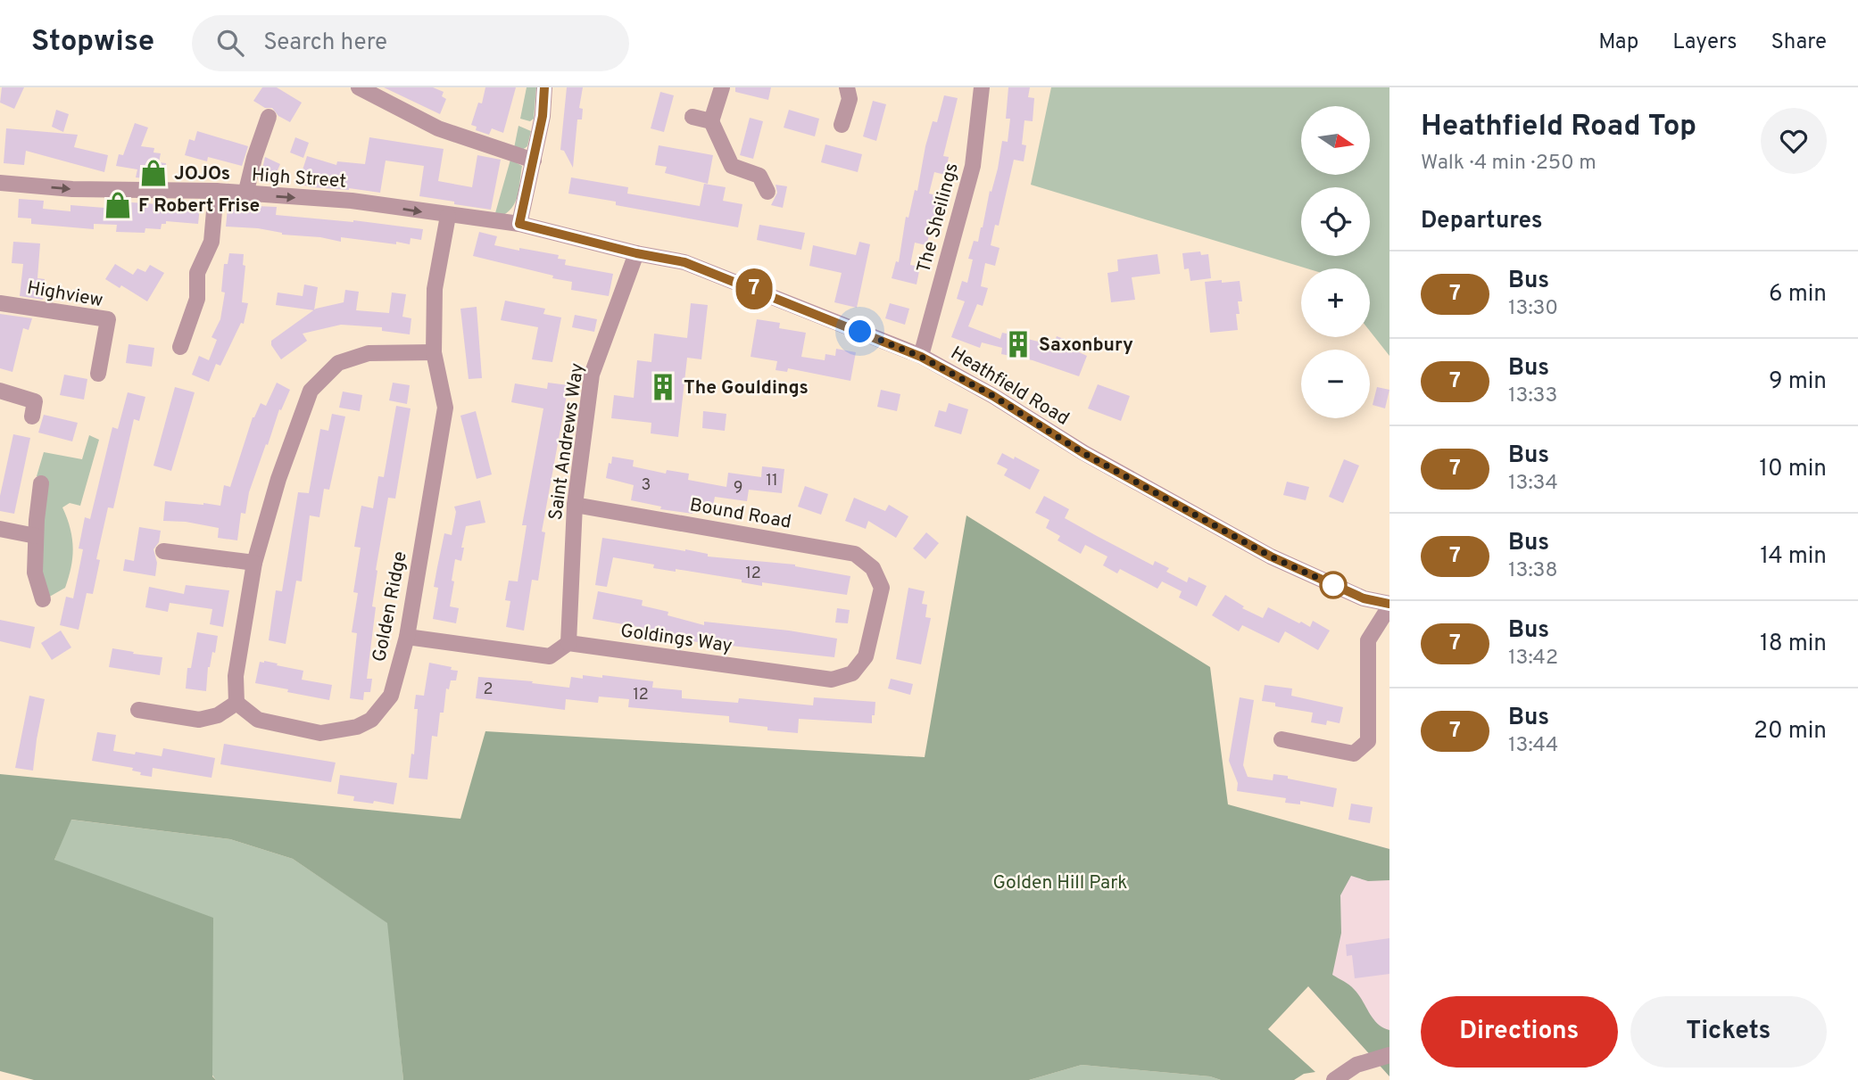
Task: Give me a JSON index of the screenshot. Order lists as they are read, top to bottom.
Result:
{
  "streets": {
    "street": [
      "High Street",
      "The Sheilings",
      "Highview",
      "Heathfield Road",
      "Saint Andrews Way",
      "Bound Road",
      "Golden Ridge",
      "Goldings Way"
    ]
  },
  "crossings": [
    ["High Street", "Heathfield Road"],
    ["High Street", "Golden Ridge"],
    ["The Sheilings", "Heathfield Road"],
    ["Heathfield Road", "Saint Andrews Way"],
    ["Saint Andrews Way", "Bound Road"],
    ["Saint Andrews Way", "Goldings Way"],
    ["Bound Road", "Goldings Way"]
  ],
  "one_way": ["High Street"],
  "parks": ["Golden Hill Park"],
  "places": {
    "shop": ["JOJOs", "F Robert Frise"],
    "building": ["Saxonbury", "The Gouldings"]
  },
  "lines": ["bus line 7"],
  "house_numbers": [
    "11",
    "3",
    "9",
    "12",
    "2",
    "12"
  ],
  "north": "right",
  "page": {
    "header": "Stopwise",
    "search": "Search here",
    "nav": ["Map", "Layers", "Share"],
    "on_map": "7",
    "heading": [
      ["Heathfield Road Top", "Walk · 4 min · 250 m"],
      "Departures"
    ],
    "map_buttons": ["+", "−"],
    "list": [
      {
        "mark": "7",
        "name": "Bus",
        "note": "13:30",
        "value": "6 min"
      },
      {
        "mark": "7",
        "name": "Bus",
        "note": "13:33",
        "value": "9 min"
      },
      {
        "mark": "7",
        "name": "Bus",
        "note": "13:34",
        "value": "10 min"
      },
      {
        "mark": "7",
        "name": "Bus",
        "note": "13:38",
        "value": "14 min"
      },
      {
        "mark": "7",
        "name": "Bus",
        "note": "13:42",
        "value": "18 min"
      },
      {
        "mark": "7",
        "name": "Bus",
        "note": "13:44",
        "value": "20 min"
      }
    ],
    "buttons": ["Directions", "Tickets"]
  }
}
